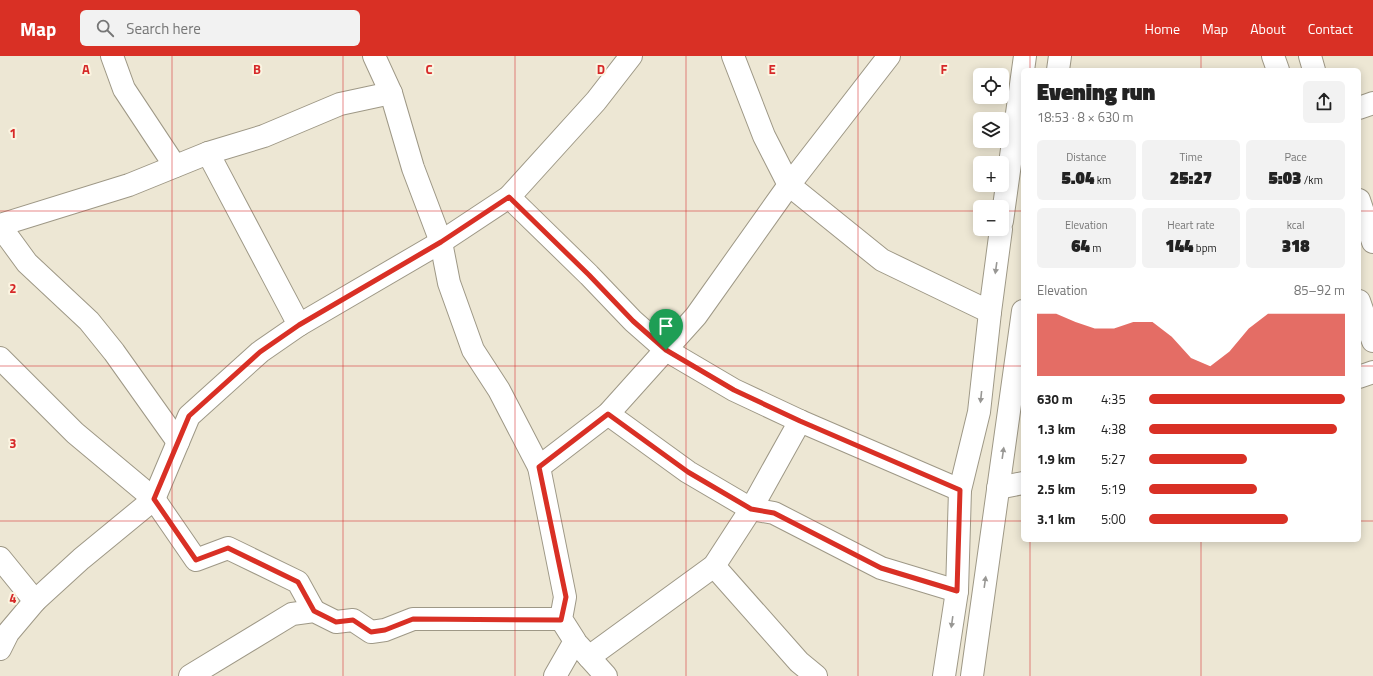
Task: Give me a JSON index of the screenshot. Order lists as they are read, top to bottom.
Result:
{
  "page": {
    "header": "Map",
    "search": "Search here",
    "nav": [
      "Home",
      "Map",
      "About",
      "Contact"
    ],
    "map_buttons": ["+", "−"],
    "heading": ["Evening run", "18:53 · 8 × 630 m"],
    "stats": [
      ["Distance", "5.04 km"],
      ["Time", "25:27"],
      ["Pace", "5:03 /km"],
      ["Elevation", "64 m"],
      ["Heart rate", "144 bpm"],
      ["kcal", "318"]
    ],
    "chart": ["Elevation", "85–92 m"],
    "list": [
      {
        "name": "630 m",
        "note": "4:35"
      },
      {
        "name": "1.3 km",
        "note": "4:38"
      },
      {
        "name": "1.9 km",
        "note": "5:27"
      },
      {
        "name": "2.5 km",
        "note": "5:19"
      },
      {
        "name": "3.1 km",
        "note": "5:00"
      }
    ]
  },
  "grid": {
    "columns": [
      "A",
      "B",
      "C",
      "D",
      "E",
      "F"
    ],
    "rows": [
      "1",
      "2",
      "3",
      "4"
    ]
  }
}
